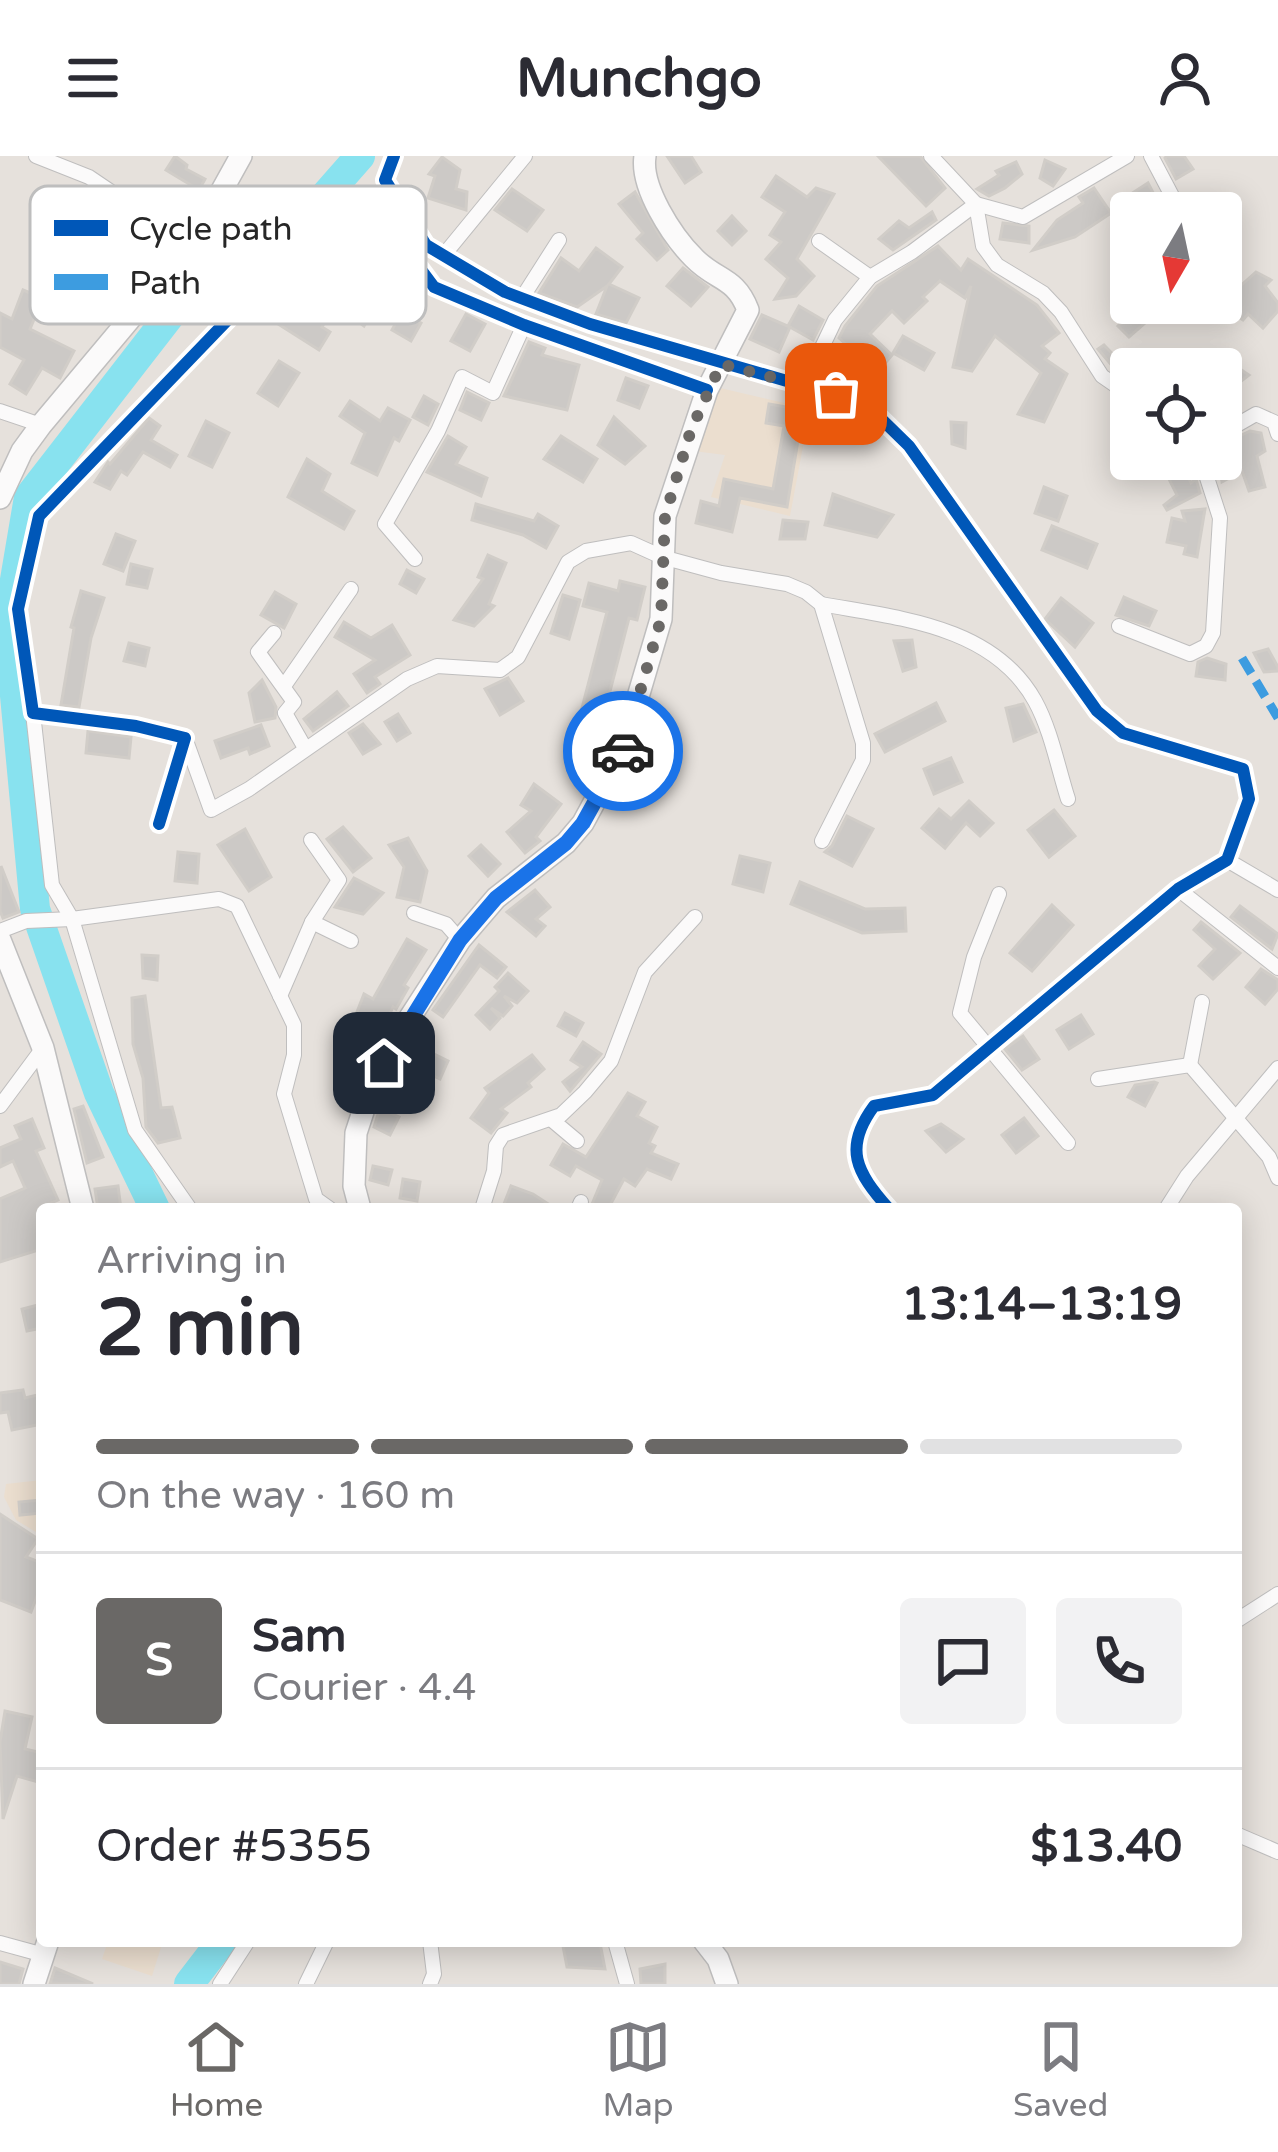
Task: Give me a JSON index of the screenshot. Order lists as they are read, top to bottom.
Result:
{
  "legend": ["Cycle path", "Path"],
  "north": "bottom",
  "page": {
    "header": "Munchgo",
    "heading": ["2 min", "Arriving in", "13:14–13:19"],
    "panel": [
      "Sam",
      "Courier · 4.4",
      "Order #5355",
      "$13.40"
    ],
    "bar": "On the way · 160 m",
    "round": "S",
    "tabs": ["Home", "Map", "Saved"]
  }
}
